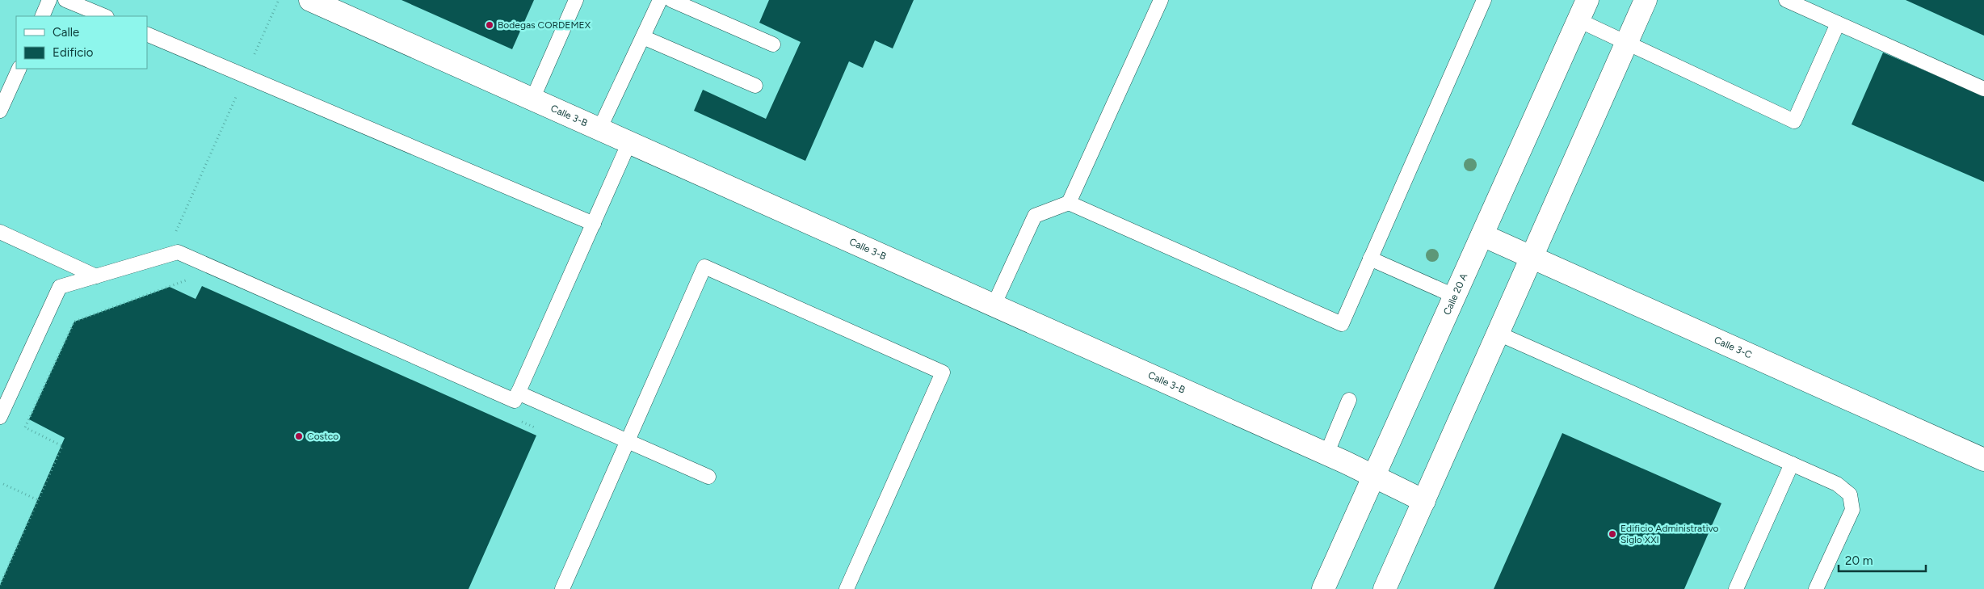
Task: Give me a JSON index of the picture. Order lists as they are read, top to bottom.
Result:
{
  "streets": {
    "street": ["Calle 3-B", "Calle 20 A", "Calle 3-C"]
  },
  "crossings": [
    ["Calle 3-B", "Calle 20 A"],
    ["Calle 20 A", "Calle 3-C"]
  ],
  "places": ["Bodegas CORDEMEX", "Costco", "Edificio Administrativo Siglo XXI"],
  "legend": ["Calle", "Edificio"],
  "scale_bar": "20 m"
}
